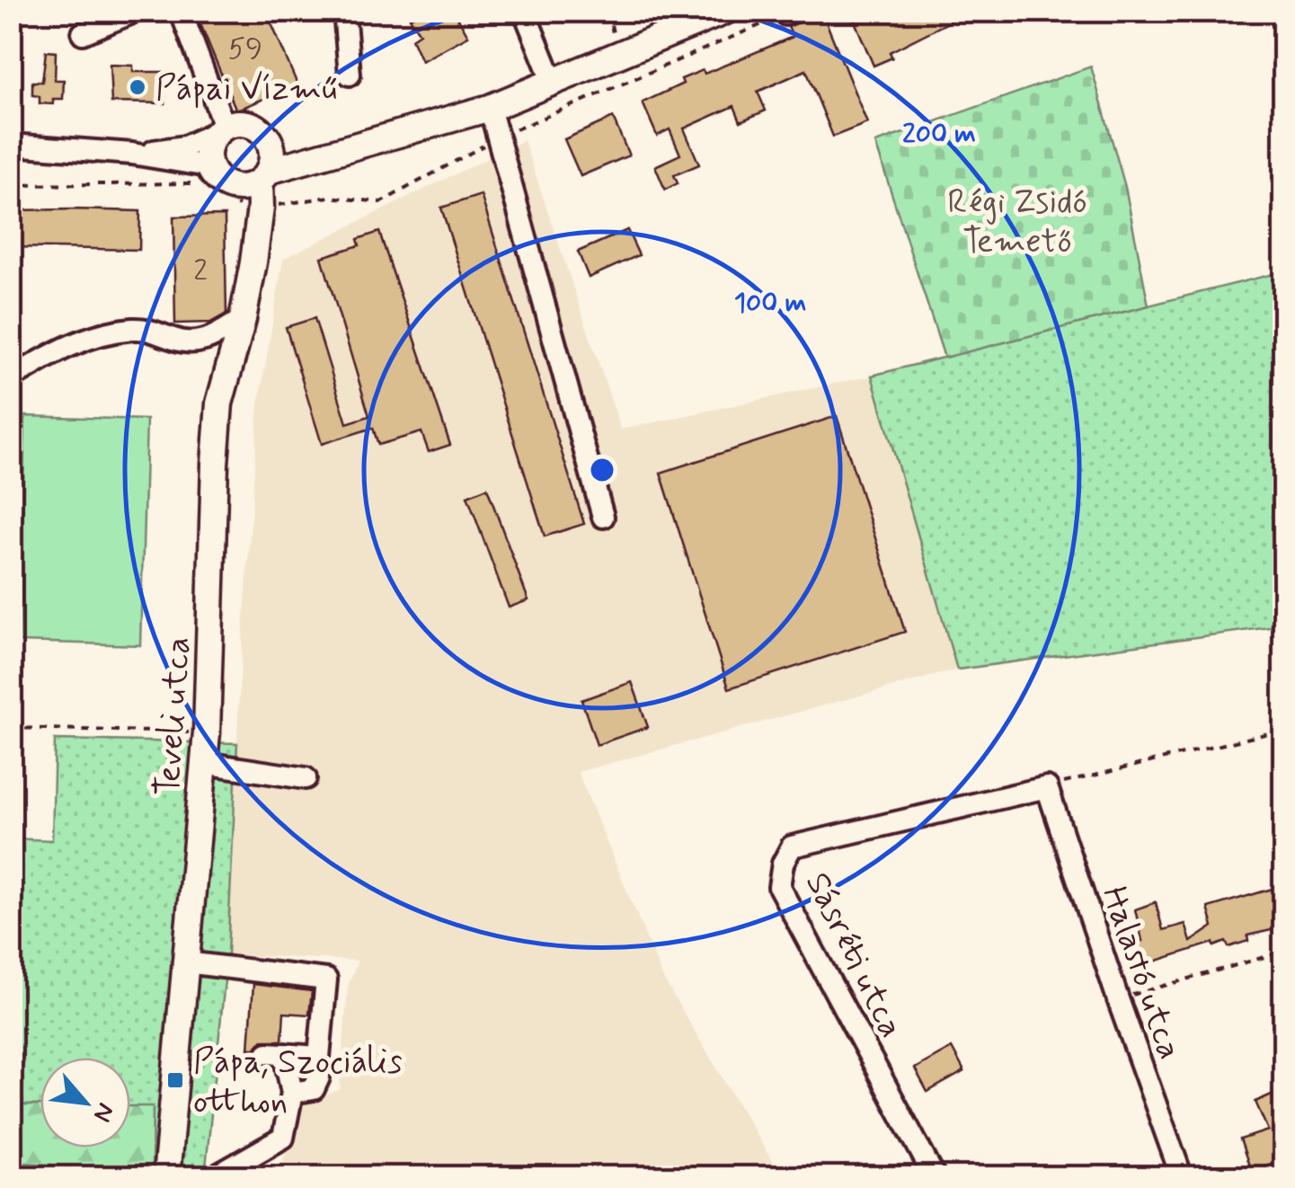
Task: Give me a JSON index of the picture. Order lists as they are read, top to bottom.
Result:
{
  "streets": {
    "main road": ["Teveli utca"],
    "street": ["Sásréti utca", "Halastó utca"]
  },
  "crossings": [
    ["Sásréti utca", "Halastó utca"]
  ],
  "parks": ["Régi Zsidó Temető"],
  "places": {
    "other": ["Pápai Vízmű"],
    "transit": ["Pápa, Szociális otthon"]
  },
  "house_numbers": ["59", "2"],
  "north": "bottom right",
  "rings": ["200 m", "100 m"]
}
